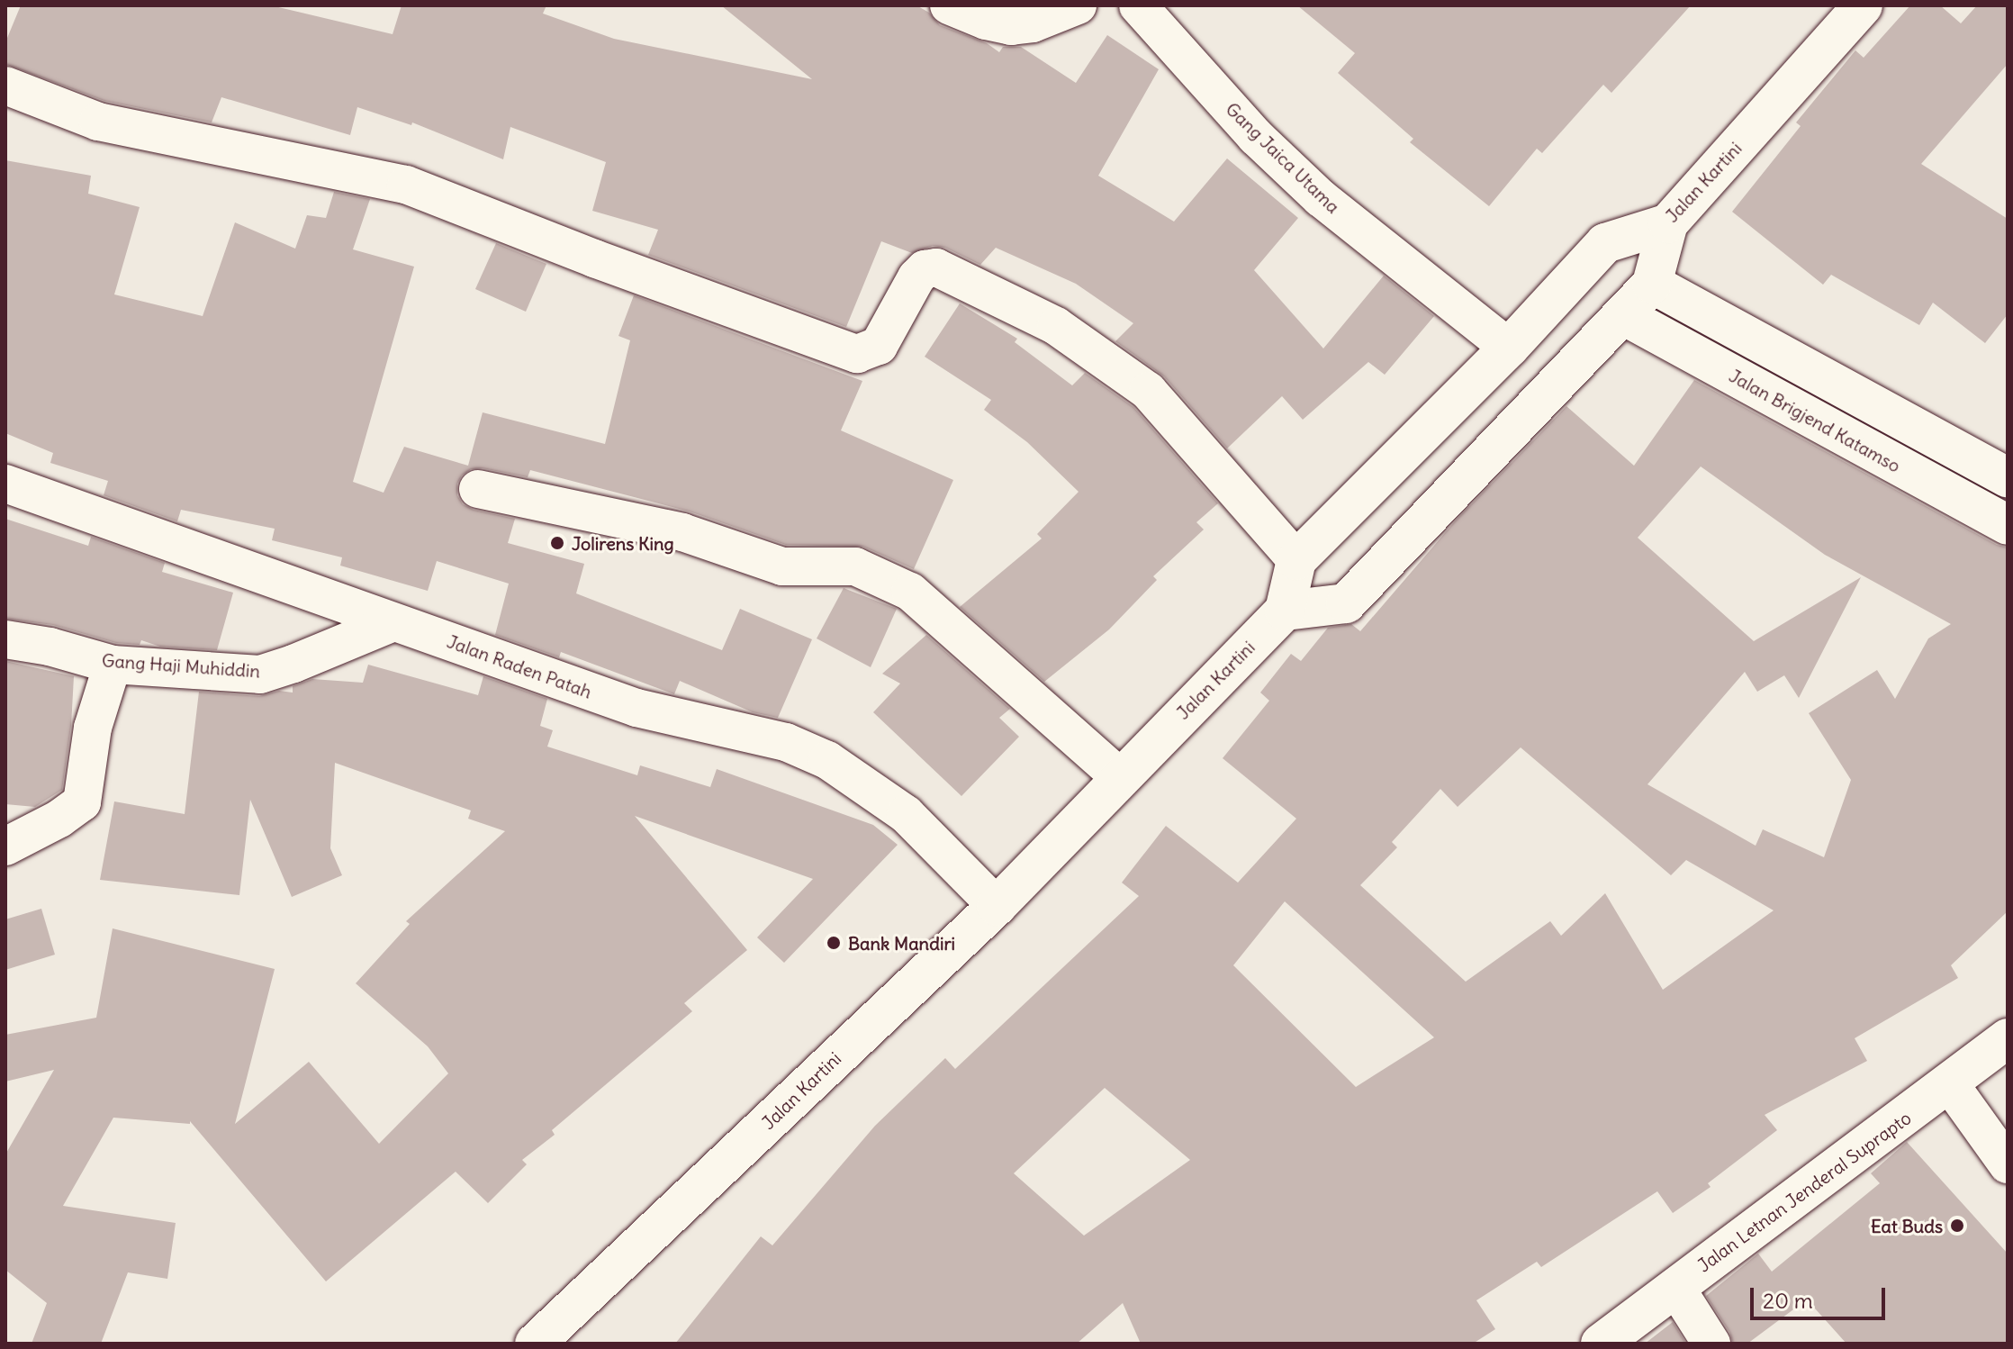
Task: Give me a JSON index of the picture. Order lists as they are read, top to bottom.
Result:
{
  "streets": {
    "main road": ["Jalan Kartini", "Jalan Brigjend Katamso", "Jalan Letnan Jenderal Suprapto"],
    "street": ["Gang Jaica Utama", "Gang Haji Muhiddin", "Jalan Raden Patah"]
  },
  "crossings": [
    ["Gang Jaica Utama", "Jalan Kartini"],
    ["Jalan Kartini", "Jalan Raden Patah"],
    ["Gang Haji Muhiddin", "Jalan Raden Patah"]
  ],
  "places": ["Jolirens King", "Bank Mandiri", "Eat Buds"],
  "scale_bar": "20 m"
}
